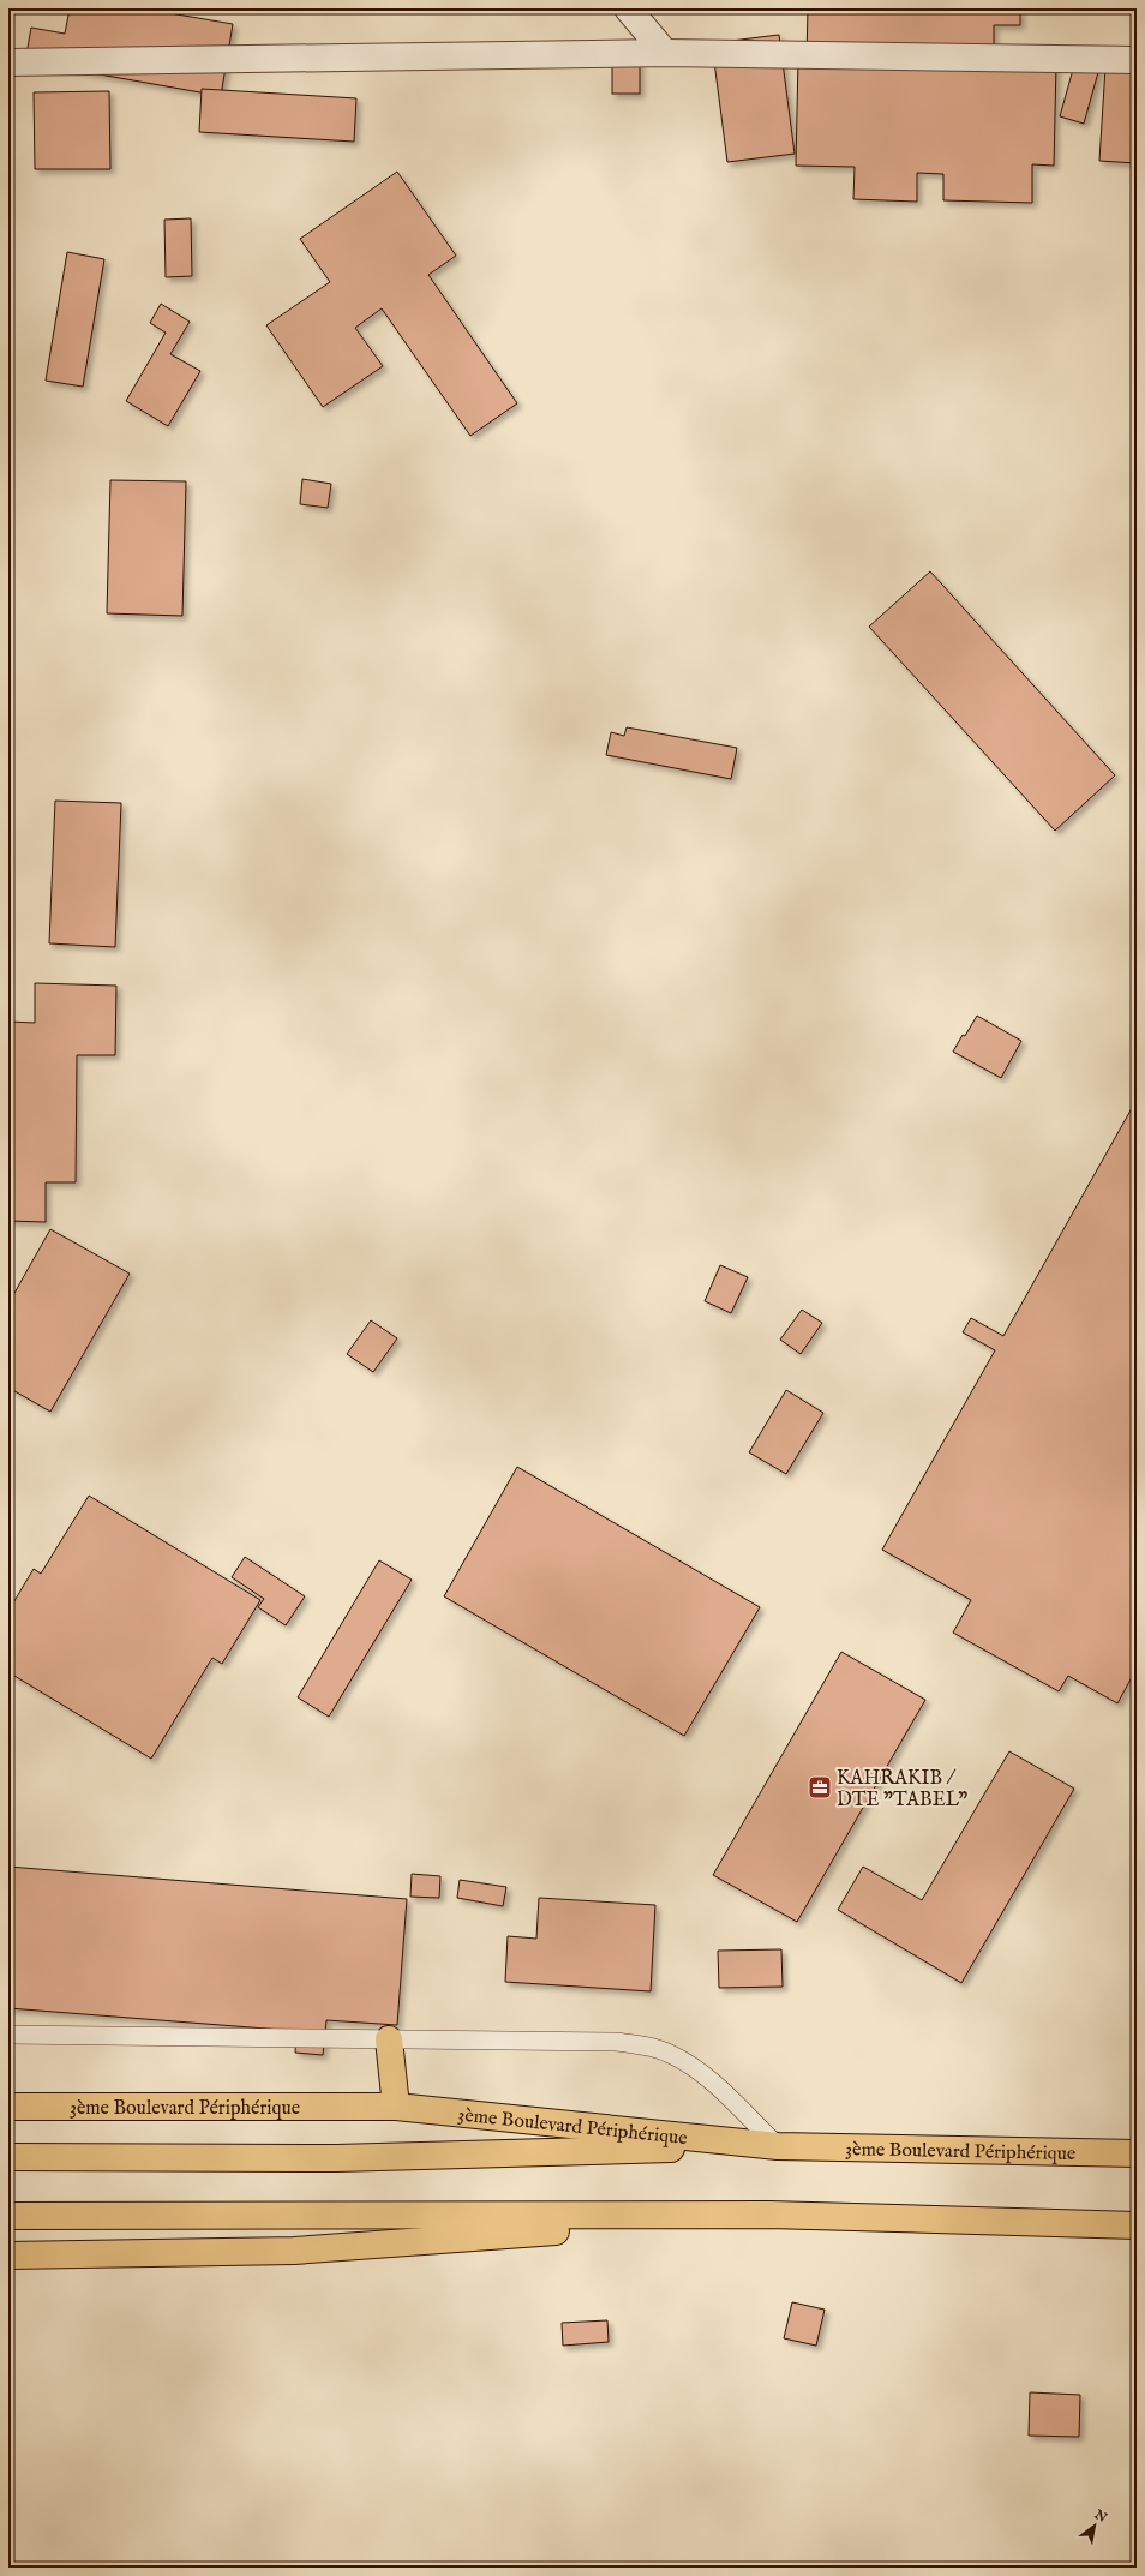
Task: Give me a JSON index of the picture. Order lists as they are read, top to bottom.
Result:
{
  "streets": {
    "highway": ["3ème Boulevard Périphérique"]
  },
  "places": {
    "office": ["KAHRAKIB / DTE \"TABEL\""]
  },
  "north": "top right"
}
